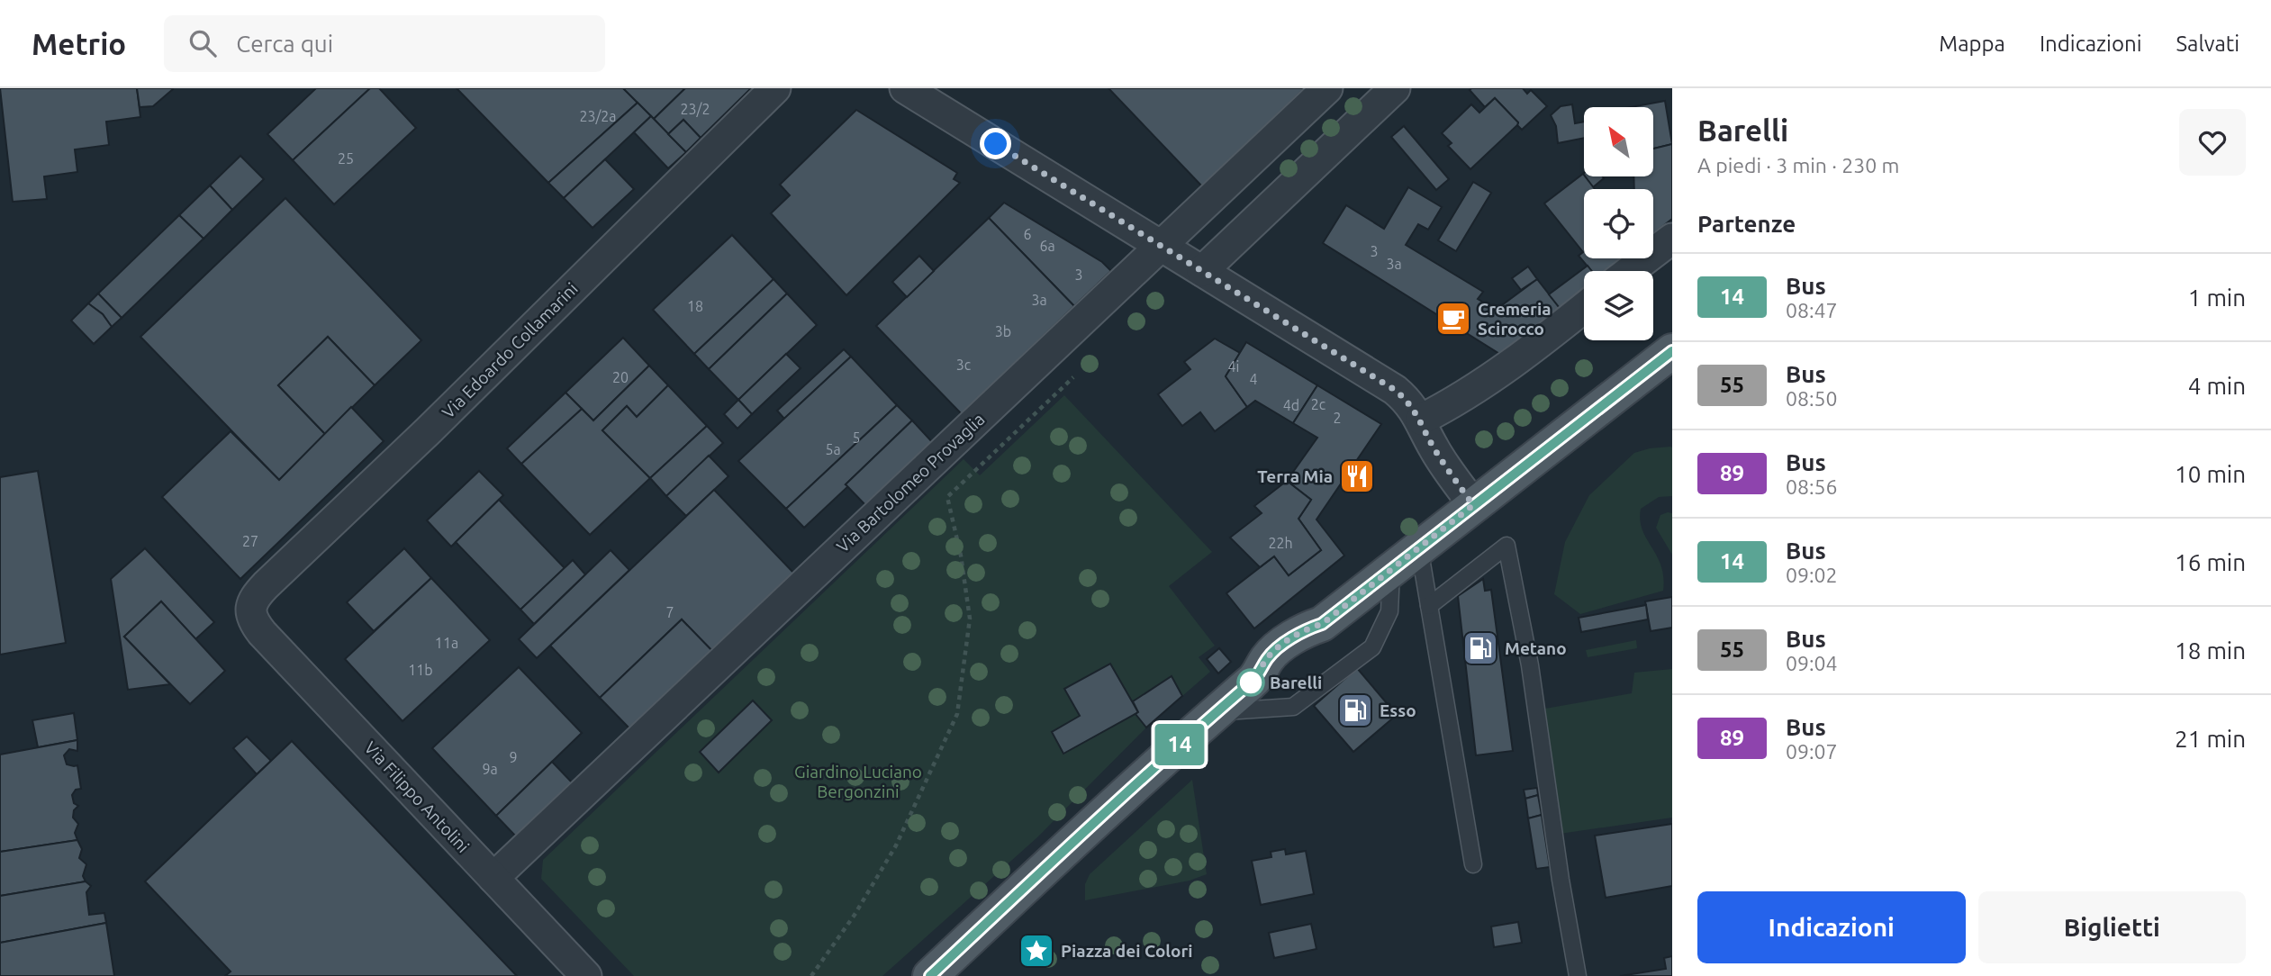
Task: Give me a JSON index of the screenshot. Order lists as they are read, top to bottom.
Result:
{
  "streets": {
    "street": ["Via Edoardo Collamarini", "Via Bartolomeo Provaglia", "Via Filippo Antolini"]
  },
  "crossings": [
    ["Via Edoardo Collamarini", "Via Filippo Antolini"],
    ["Via Bartolomeo Provaglia", "Via Filippo Antolini"]
  ],
  "parks": ["Giardino Luciano Bergonzini"],
  "places": {
    "cafe": ["Cremeria Scirocco"],
    "restaurant": ["Terra Mia"],
    "fuel station": ["Metano", "Esso"],
    "other": ["Barelli"],
    "place": ["Piazza dei Colori"]
  },
  "lines": ["bus line 14"],
  "house_numbers": [
    "23/2",
    "23/2a",
    "25",
    "6",
    "6a",
    "3",
    "3a",
    "3",
    "3a",
    "18",
    "3b",
    "3c",
    "4i",
    "20",
    "4",
    "2c",
    "4d",
    "2",
    "5",
    "5a",
    "27",
    "22h",
    "7",
    "11a",
    "11b",
    "9",
    "9a"
  ],
  "north": "top left",
  "page": {
    "header": "Metrio",
    "search": "Cerca qui",
    "nav": ["Mappa", "Indicazioni", "Salvati"],
    "on_map": "14",
    "heading": [
      ["Barelli", "A piedi · 3 min · 230 m"],
      "Partenze"
    ],
    "list": [
      {
        "mark": "14",
        "name": "Bus",
        "note": "08:47",
        "value": "1 min"
      },
      {
        "mark": "55",
        "name": "Bus",
        "note": "08:50",
        "value": "4 min"
      },
      {
        "mark": "89",
        "name": "Bus",
        "note": "08:56",
        "value": "10 min"
      },
      {
        "mark": "14",
        "name": "Bus",
        "note": "09:02",
        "value": "16 min"
      },
      {
        "mark": "55",
        "name": "Bus",
        "note": "09:04",
        "value": "18 min"
      },
      {
        "mark": "89",
        "name": "Bus",
        "note": "09:07",
        "value": "21 min"
      }
    ],
    "buttons": ["Indicazioni", "Biglietti"]
  }
}
